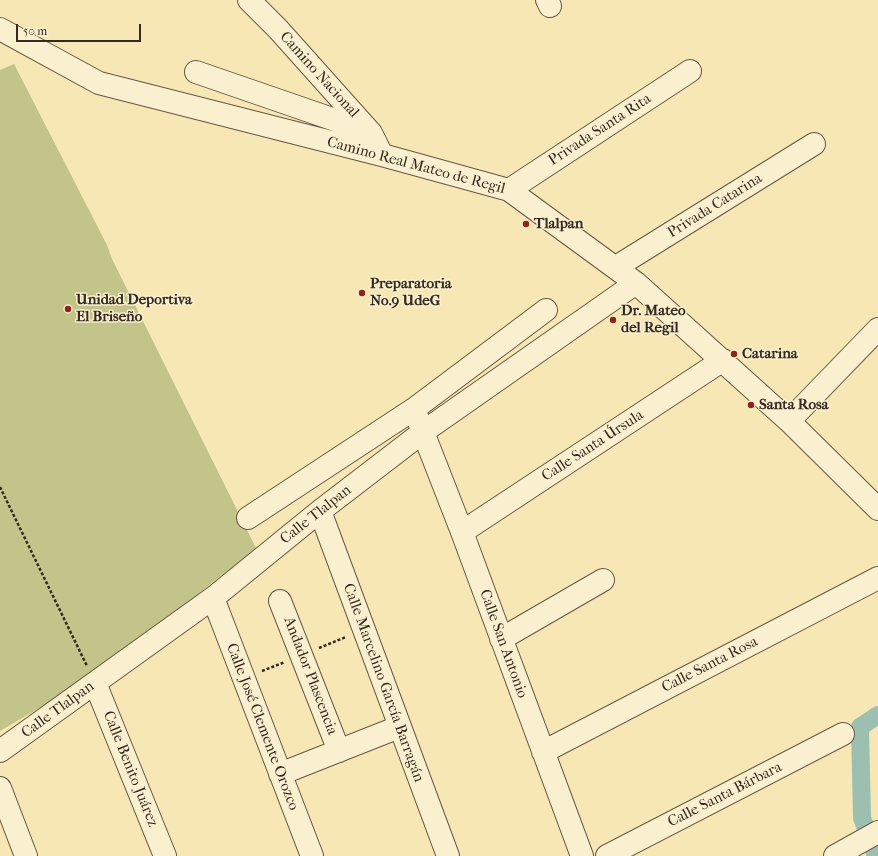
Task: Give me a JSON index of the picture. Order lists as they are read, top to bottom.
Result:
{
  "streets": {
    "street": [
      "Camino Nacional",
      "Privada Santa Rita",
      "Camino Real Mateo de Regil",
      "Privada Catarina",
      "Calle Santa Úrsula",
      "Calle Tlalpan",
      "Calle San Antonio",
      "Calle Santa Rosa",
      "Andador Plascencia",
      "Calle Marcelino García Barragán",
      "Calle José Clemente Orozco",
      "Calle Benito Juárez",
      "Calle Santa Bárbara"
    ]
  },
  "crossings": [
    ["Camino Nacional", "Camino Real Mateo de Regil"],
    ["Privada Santa Rita", "Camino Real Mateo de Regil"],
    ["Camino Real Mateo de Regil", "Privada Catarina"],
    ["Camino Real Mateo de Regil", "Calle Santa Úrsula"],
    ["Camino Real Mateo de Regil", "Calle Tlalpan"],
    ["Calle Santa Úrsula", "Calle San Antonio"],
    ["Calle Tlalpan", "Calle San Antonio"],
    ["Calle Tlalpan", "Calle Marcelino García Barragán"],
    ["Calle Tlalpan", "Calle José Clemente Orozco"],
    ["Calle Tlalpan", "Calle Benito Juárez"],
    ["Calle San Antonio", "Calle Santa Rosa"]
  ],
  "places": [
    "Tlalpan",
    "Preparatoria No.9 UdeG",
    "Unidad Deportiva El Briseño",
    "Dr. Mateo del Regil",
    "Catarina",
    "Santa Rosa"
  ],
  "scale_bar": "50 m"
}
